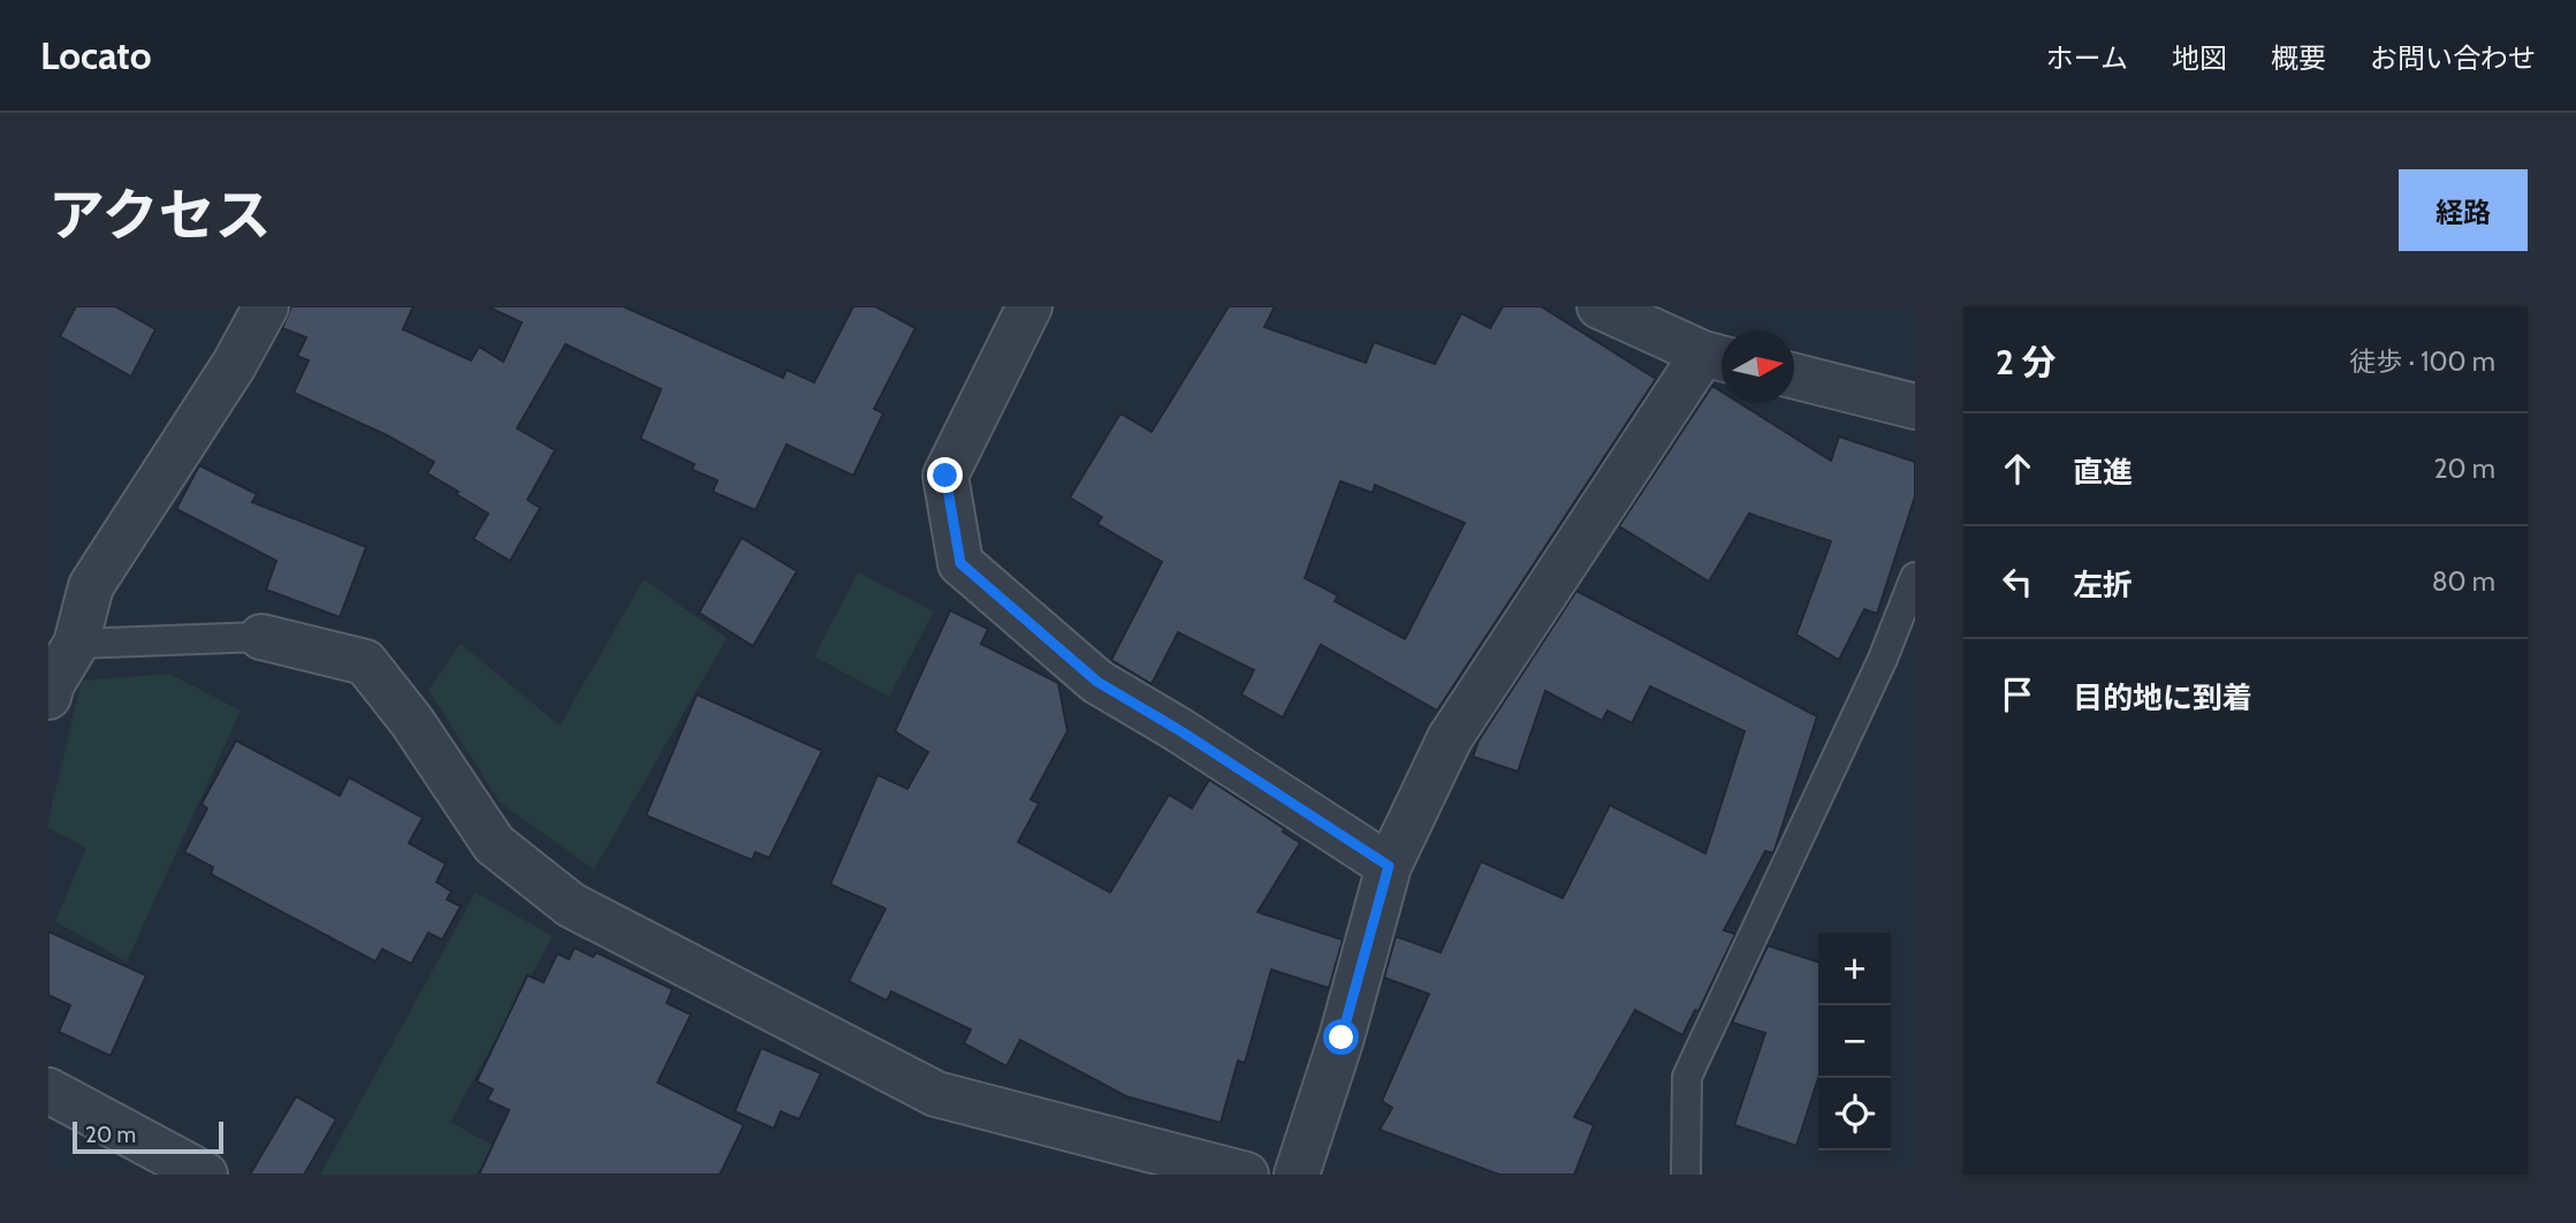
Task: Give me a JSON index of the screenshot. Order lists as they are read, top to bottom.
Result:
{
  "scale_bar": "20 m",
  "north": "right",
  "page": {
    "header": "Locato",
    "nav": [
      "ホーム",
      "地図",
      "概要",
      "お問い合わせ"
    ],
    "title": "アクセス",
    "buttons": "経路",
    "heading": ["2 分", "徒歩 · 100 m"],
    "list": [
      ["直進", "20 m"],
      ["左折", "80 m"],
      "目的地に到着"
    ],
    "map_buttons": ["+", "−"],
    "scale": "20 m"
  }
}
